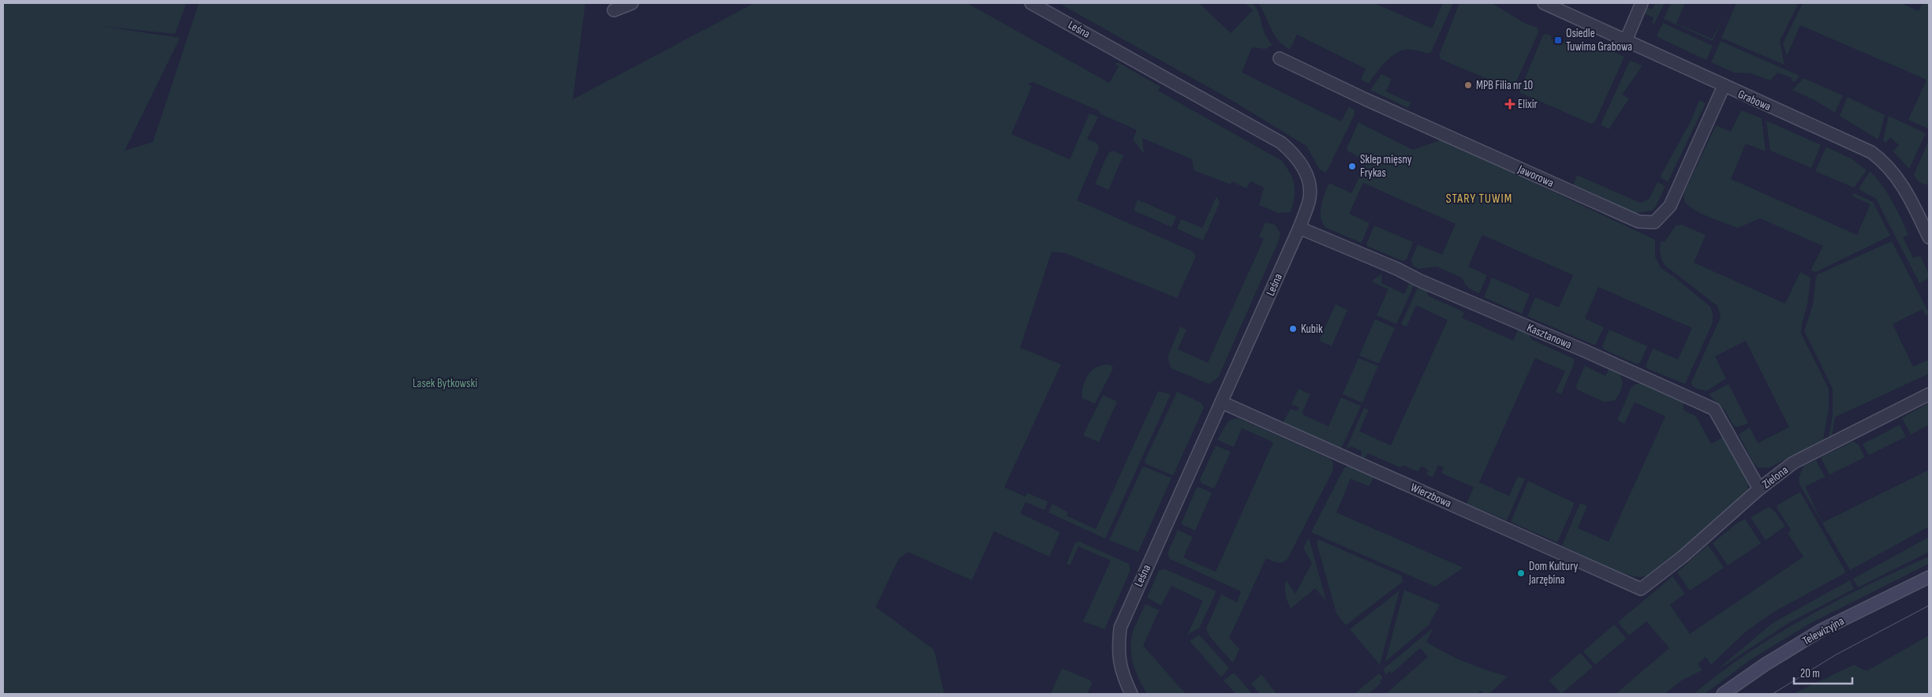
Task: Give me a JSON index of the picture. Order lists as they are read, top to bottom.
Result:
{
  "streets": {
    "main road": ["Telewizyjna"],
    "street": [
      "Leśna",
      "Grabowa",
      "Jaworowa",
      "Kasztanowa",
      "Zielona",
      "Wierzbowa"
    ]
  },
  "crossings": [
    ["Leśna", "Kasztanowa"],
    ["Leśna", "Wierzbowa"],
    ["Grabowa", "Jaworowa"],
    ["Kasztanowa", "Zielona"],
    ["Zielona", "Wierzbowa"]
  ],
  "districts": ["STARY TUWIM"],
  "parks": ["Lasek Bytkowski"],
  "places": {
    "transit": ["Osiedle Tuwima Grabowa"],
    "other": [
      "MPB Filia nr 10",
      "Sklep mięsny Frykas",
      "Kubik",
      "Dom Kultury Jarzębina"
    ],
    "health": ["Elixir"]
  },
  "scale_bar": "20 m"
}
